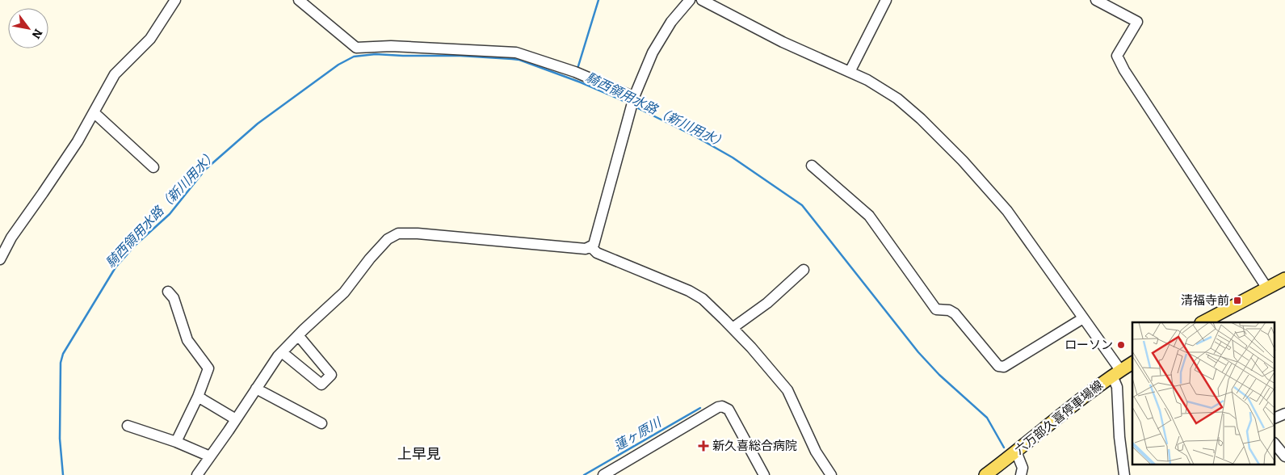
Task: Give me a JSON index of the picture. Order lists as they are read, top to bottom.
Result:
{
  "streets": {
    "main road": ["六万部久喜停車場線"]
  },
  "districts": ["上早見"],
  "water": ["騎西領用水路（新川用水）", "蓮ヶ原川"],
  "places": {
    "transit": ["清福寺前"],
    "other": ["ローソン"],
    "health": ["新久喜総合病院"]
  },
  "north": "bottom right"
}
